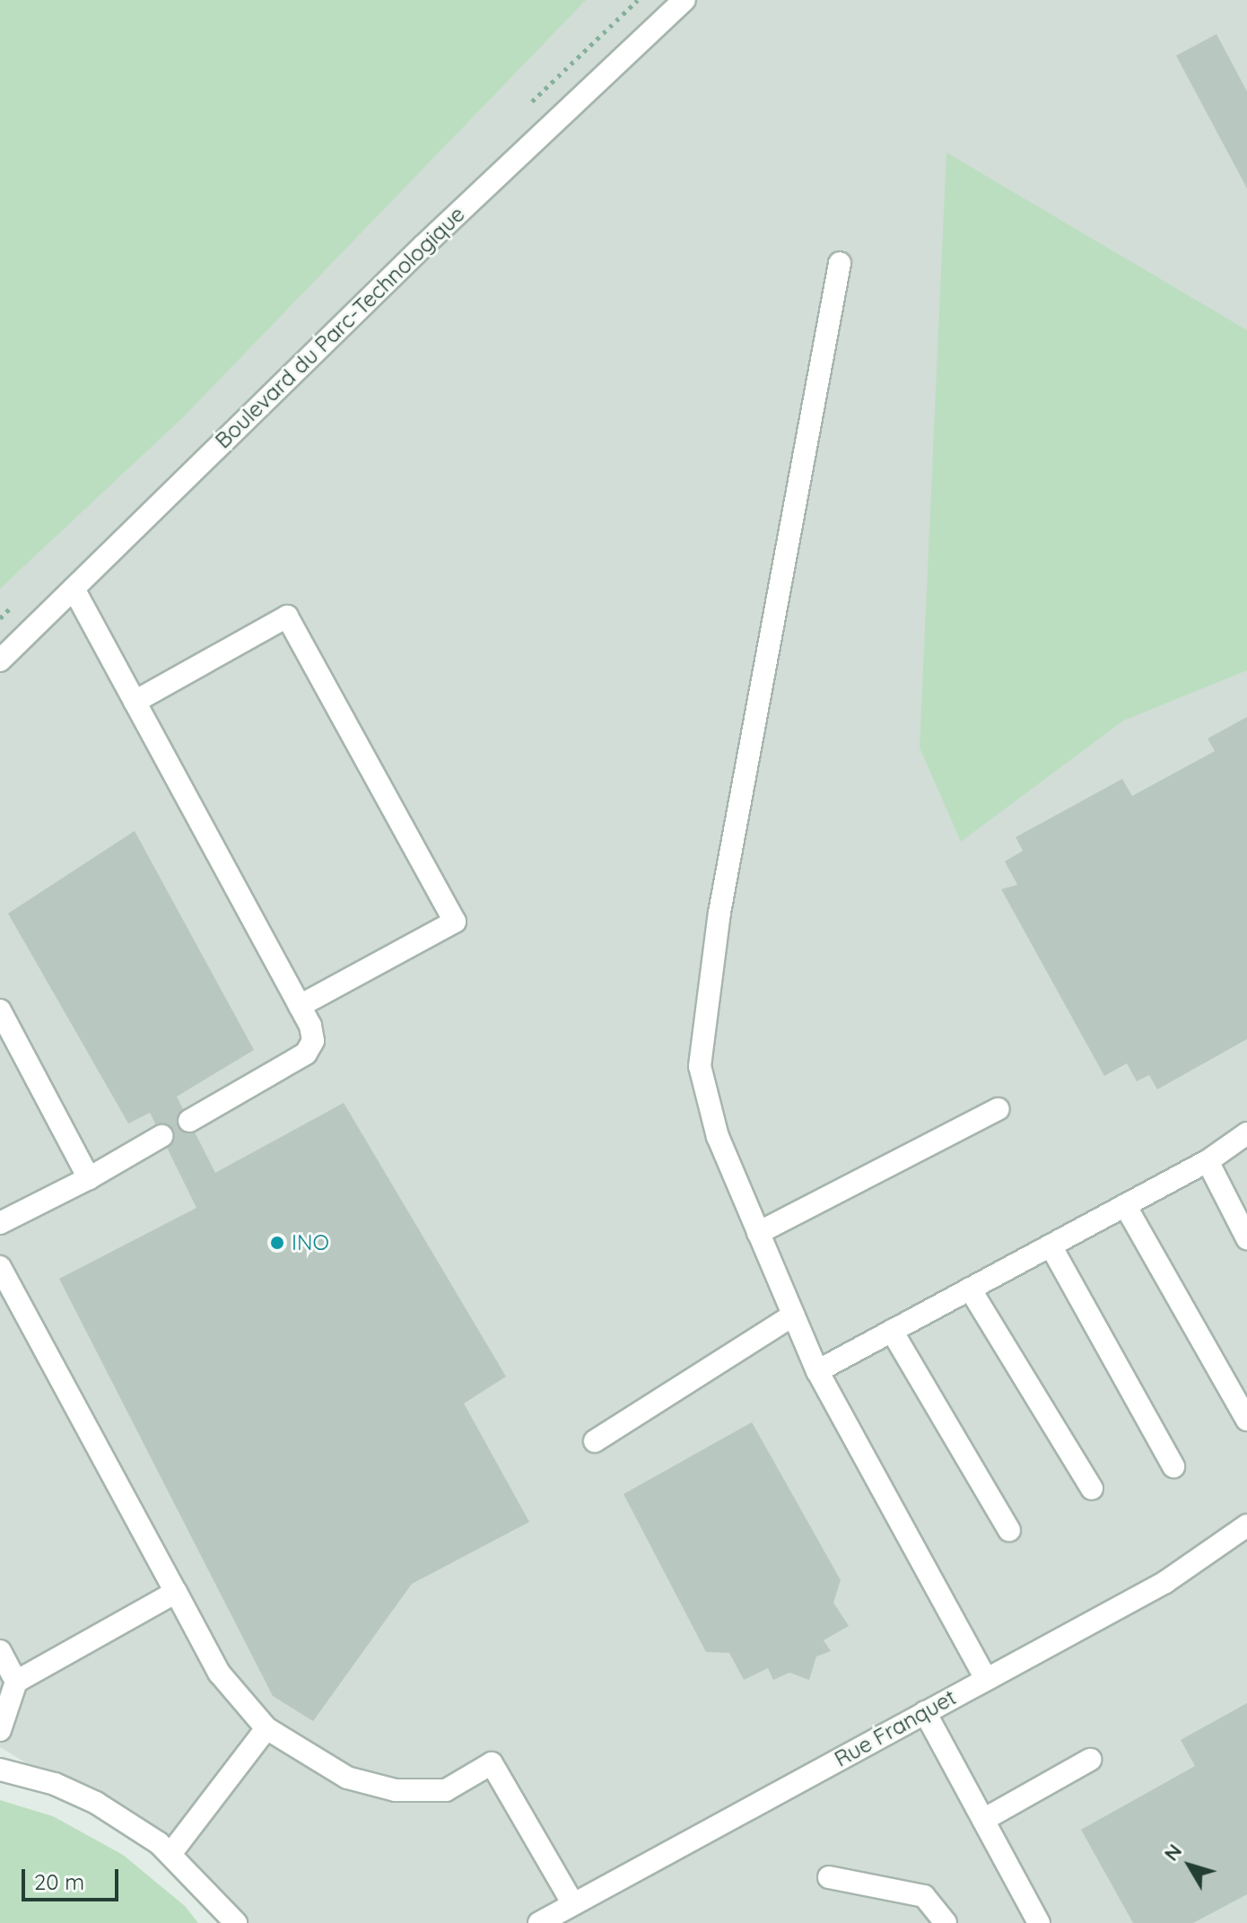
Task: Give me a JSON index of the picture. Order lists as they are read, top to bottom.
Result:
{
  "streets": {
    "street": ["Boulevard du Parc-Technologique", "Rue Franquet"]
  },
  "places": ["INO"],
  "scale_bar": "20 m",
  "north": "top left"
}
